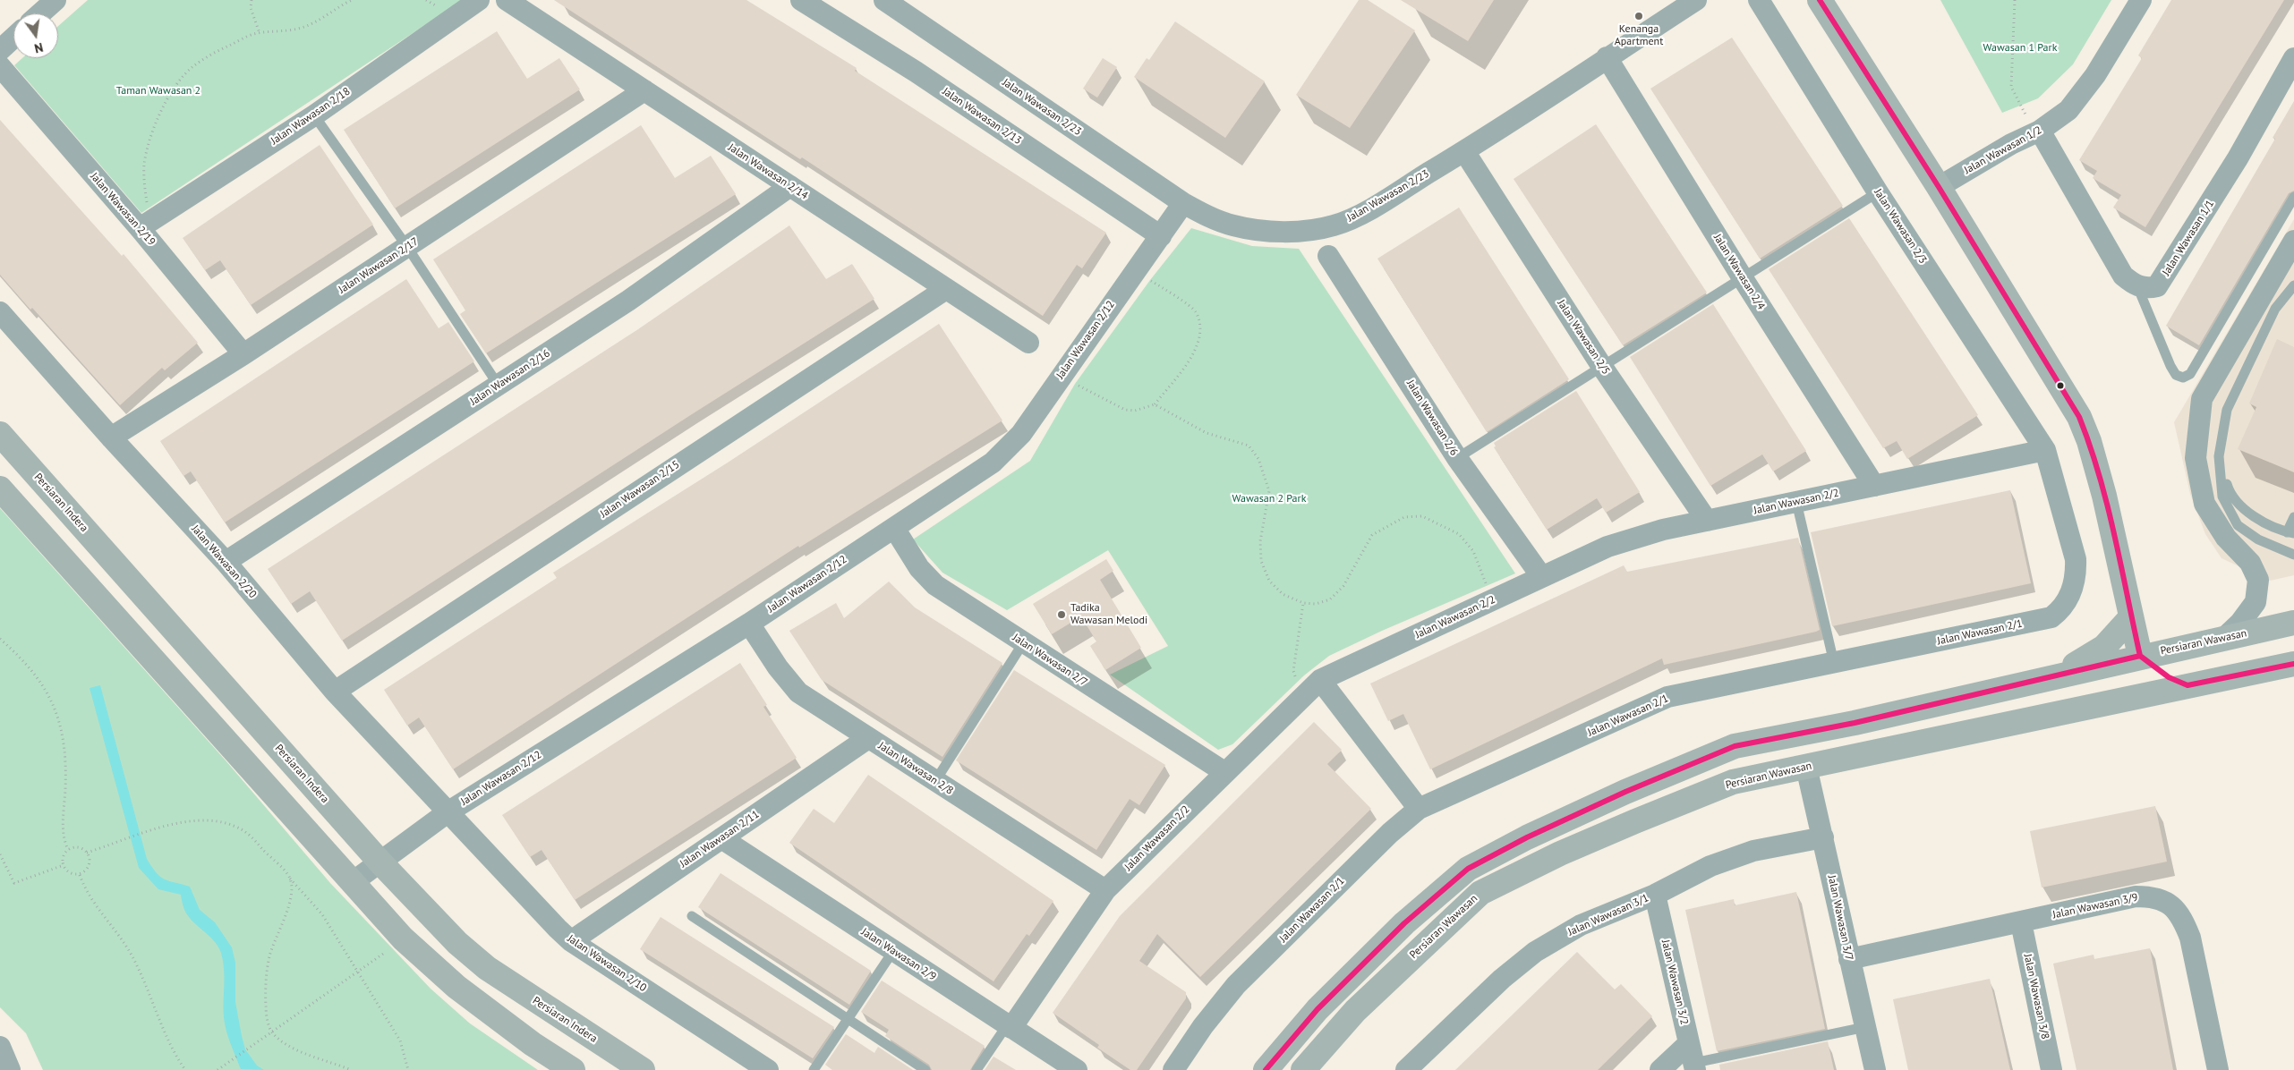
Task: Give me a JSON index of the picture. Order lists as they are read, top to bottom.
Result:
{
  "streets": {
    "main road": ["Persiaran Indera", "Persiaran Wawasan"],
    "street": [
      "Jalan Wawasan 2/23",
      "Jalan Wawasan 2/18",
      "Jalan Wawasan 2/13",
      "Jalan Wawasan 1/2",
      "Jalan Wawasan 2/14",
      "Jalan Wawasan 2/19",
      "Jalan Wawasan 2/3",
      "Jalan Wawasan 1/1",
      "Jalan Wawasan 2/17",
      "Jalan Wawasan 2/4",
      "Jalan Wawasan 2/5",
      "Jalan Wawasan 2/12",
      "Jalan Wawasan 2/16",
      "Jalan Wawasan 2/6",
      "Jalan Wawasan 2/15",
      "Jalan Wawasan 2/2",
      "Jalan Wawasan 2/20",
      "Jalan Wawasan 2/1",
      "Jalan Wawasan 2/7",
      "Jalan Wawasan 2/8",
      "Jalan Wawasan 2/11",
      "Jalan Wawasan 3/9",
      "Jalan Wawasan 3/1",
      "Jalan Wawasan 3/7",
      "Jalan Wawasan 2/9",
      "Jalan Wawasan 2/10",
      "Jalan Wawasan 3/2",
      "Jalan Wawasan 3/8"
    ]
  },
  "crossings": [
    ["Jalan Wawasan 2/23", "Jalan Wawasan 2/4"],
    ["Jalan Wawasan 2/23", "Jalan Wawasan 2/5"],
    ["Jalan Wawasan 2/23", "Jalan Wawasan 2/12"],
    ["Jalan Wawasan 2/18", "Jalan Wawasan 2/19"],
    ["Jalan Wawasan 2/13", "Jalan Wawasan 2/12"],
    ["Jalan Wawasan 2/14", "Jalan Wawasan 2/17"],
    ["Jalan Wawasan 2/14", "Jalan Wawasan 2/16"],
    ["Jalan Wawasan 2/14", "Jalan Wawasan 2/15"],
    ["Jalan Wawasan 2/19", "Jalan Wawasan 2/17"],
    ["Jalan Wawasan 2/3", "Jalan Wawasan 2/2"],
    ["Jalan Wawasan 2/3", "Jalan Wawasan 2/1"],
    ["Jalan Wawasan 2/17", "Jalan Wawasan 2/20"],
    ["Jalan Wawasan 2/4", "Jalan Wawasan 2/2"],
    ["Jalan Wawasan 2/5", "Jalan Wawasan 2/2"],
    ["Jalan Wawasan 2/12", "Persiaran Indera"],
    ["Jalan Wawasan 2/12", "Jalan Wawasan 2/20"],
    ["Jalan Wawasan 2/12", "Jalan Wawasan 2/7"],
    ["Jalan Wawasan 2/12", "Jalan Wawasan 2/8"],
    ["Jalan Wawasan 2/12", "Jalan Wawasan 2/10"],
    ["Jalan Wawasan 2/16", "Jalan Wawasan 2/20"],
    ["Jalan Wawasan 2/6", "Jalan Wawasan 2/2"],
    ["Jalan Wawasan 2/15", "Jalan Wawasan 2/20"],
    ["Jalan Wawasan 2/2", "Jalan Wawasan 2/1"],
    ["Jalan Wawasan 2/2", "Jalan Wawasan 2/7"],
    ["Jalan Wawasan 2/2", "Jalan Wawasan 2/8"],
    ["Jalan Wawasan 2/2", "Jalan Wawasan 2/9"],
    ["Jalan Wawasan 2/20", "Jalan Wawasan 2/10"],
    ["Persiaran Wawasan", "Jalan Wawasan 3/7"],
    ["Jalan Wawasan 2/8", "Jalan Wawasan 2/11"],
    ["Jalan Wawasan 2/11", "Jalan Wawasan 2/9"],
    ["Jalan Wawasan 2/11", "Jalan Wawasan 2/10"],
    ["Jalan Wawasan 3/9", "Jalan Wawasan 3/7"],
    ["Jalan Wawasan 3/9", "Jalan Wawasan 3/8"],
    ["Jalan Wawasan 3/1", "Jalan Wawasan 3/7"],
    ["Jalan Wawasan 3/1", "Jalan Wawasan 3/2"]
  ],
  "parks": ["Wawasan 1 Park", "Taman Wawasan 2", "Wawasan 2 Park"],
  "places": ["Kenanga Apartment", "Tadika Wawasan Melodi"],
  "north": "bottom"
}
